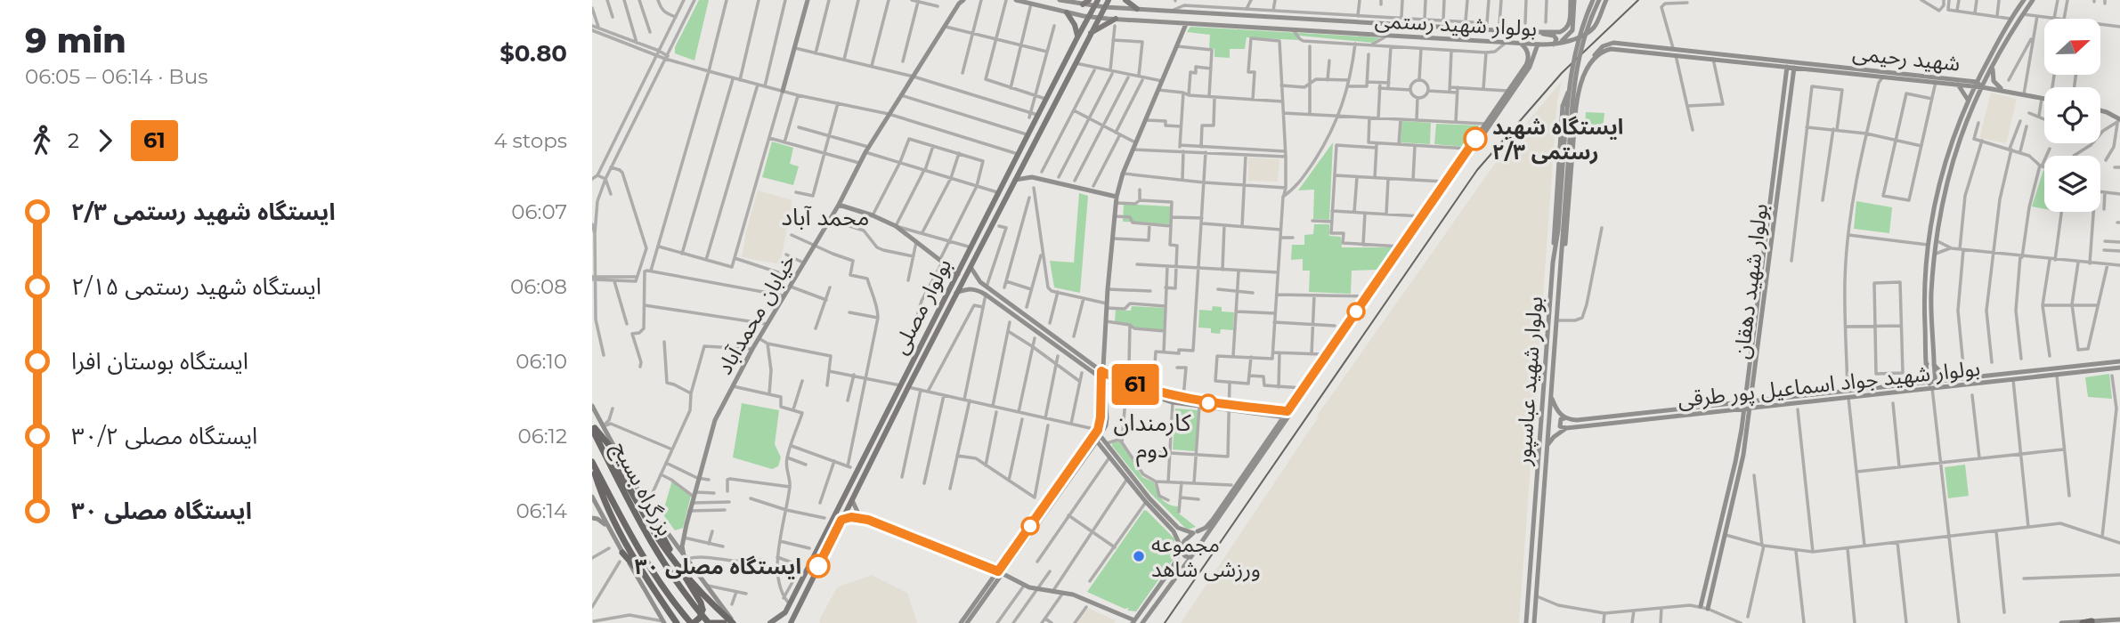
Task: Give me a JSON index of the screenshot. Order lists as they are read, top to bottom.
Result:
{
  "streets": {
    "highway": ["بزرگراه بسیج"],
    "main road": ["بولوار مصلی"],
    "street": [
      "بولوار شهید رستمی",
      "شهید رحیمی",
      "بولوار شهید دهقان",
      "خیابان محمدآباد",
      "بولوار شهید عباسپور",
      "بولوار شهید جواد اسماعیل پور طرقی"
    ]
  },
  "crossings": [
    ["بولوار شهید رستمی", "بولوار مصلی"],
    ["شهید رحیمی", "بولوار شهید دهقان"],
    ["بولوار شهید دهقان", "بولوار شهید جواد اسماعیل پور طرقی"]
  ],
  "districts": ["محمد آباد", "کارمندان دوم"],
  "places": ["ایستگاه شهید رستمی ۲/۳", "مجموعه ورزشی شاهد", "ایستگاه مصلی ۳۰"],
  "lines": ["bus line 61"],
  "north": "right",
  "page": {
    "heading": ["9 min", "06:05 – 06:14 · Bus", "$0.80"],
    "on_map": "61",
    "legs": ["2", "61", "4 stops"],
    "list": [
      {
        "name": "ایستگاه شهید رستمی ۲/۳",
        "value": "06:07"
      },
      {
        "name": "ایستگاه شهید رستمی ۲/۱۵",
        "value": "06:08"
      },
      {
        "name": "ایستگاه بوستان افرا",
        "value": "06:10"
      },
      {
        "name": "ایستگاه مصلی ۳۰/۲",
        "value": "06:12"
      },
      {
        "name": "ایستگاه مصلی ۳۰",
        "value": "06:14"
      }
    ]
  }
}
